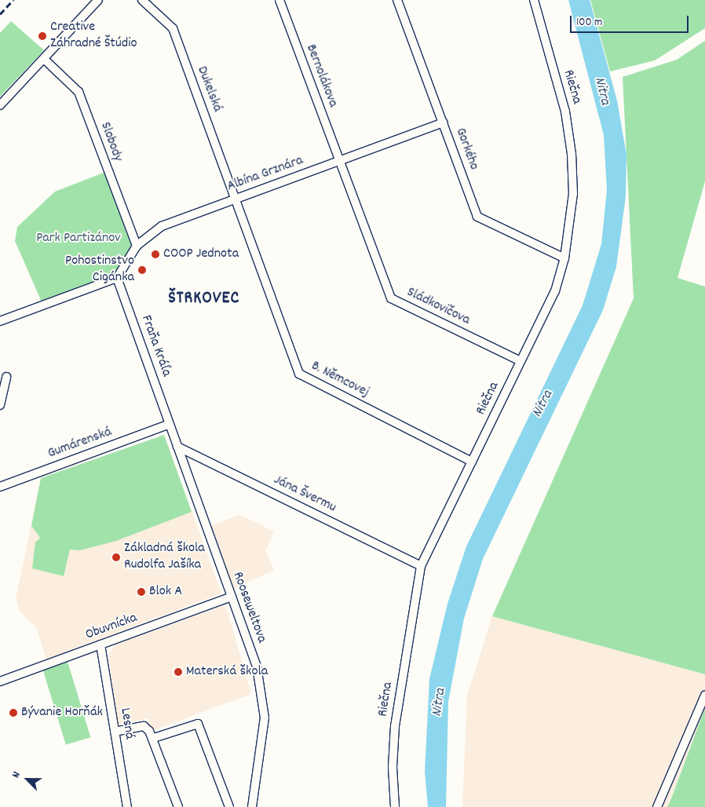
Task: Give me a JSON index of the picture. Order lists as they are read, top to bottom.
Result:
{
  "streets": {
    "street": [
      "Bernolákova",
      "Riečna",
      "Dukelská",
      "Slobody",
      "Gorkého",
      "Albína Grznára",
      "Sládkovičova",
      "Fraňa Kráľa",
      "B. Němcovej",
      "Gumárenská",
      "Jána Švermu",
      "Rooseweltova",
      "Obuvnícka",
      "Lesná"
    ]
  },
  "crossings": [
    ["Bernolákova", "Albína Grznára"],
    ["Bernolákova", "Sládkovičova"],
    ["Riečna", "Gorkého"],
    ["Riečna", "Sládkovičova"],
    ["Riečna", "B. Němcovej"],
    ["Riečna", "Jána Švermu"],
    ["Dukelská", "Albína Grznára"],
    ["Dukelská", "B. Němcovej"],
    ["Slobody", "Albína Grznára"],
    ["Gorkého", "Albína Grznára"],
    ["Albína Grznára", "Sládkovičova"],
    ["Albína Grznára", "Fraňa Kráľa"],
    ["Albína Grznára", "B. Němcovej"],
    ["Fraňa Kráľa", "Gumárenská"],
    ["Fraňa Kráľa", "Rooseweltova"],
    ["Gumárenská", "Rooseweltova"],
    ["Jána Švermu", "Rooseweltova"],
    ["Rooseweltova", "Obuvnícka"],
    ["Obuvnícka", "Lesná"]
  ],
  "districts": ["ŠTRKOVEC"],
  "water": ["Nitra"],
  "parks": ["Park Partizánov"],
  "places": [
    "Creative Záhradné Štúdio",
    "COOP Jednota",
    "Pohostinstvo Cigánka",
    "Základná škola Rudolfa Jašíka",
    "Blok A",
    "Materská škola",
    "Bývanie Horňák"
  ],
  "scale_bar": "100 m",
  "north": "top left"
}
